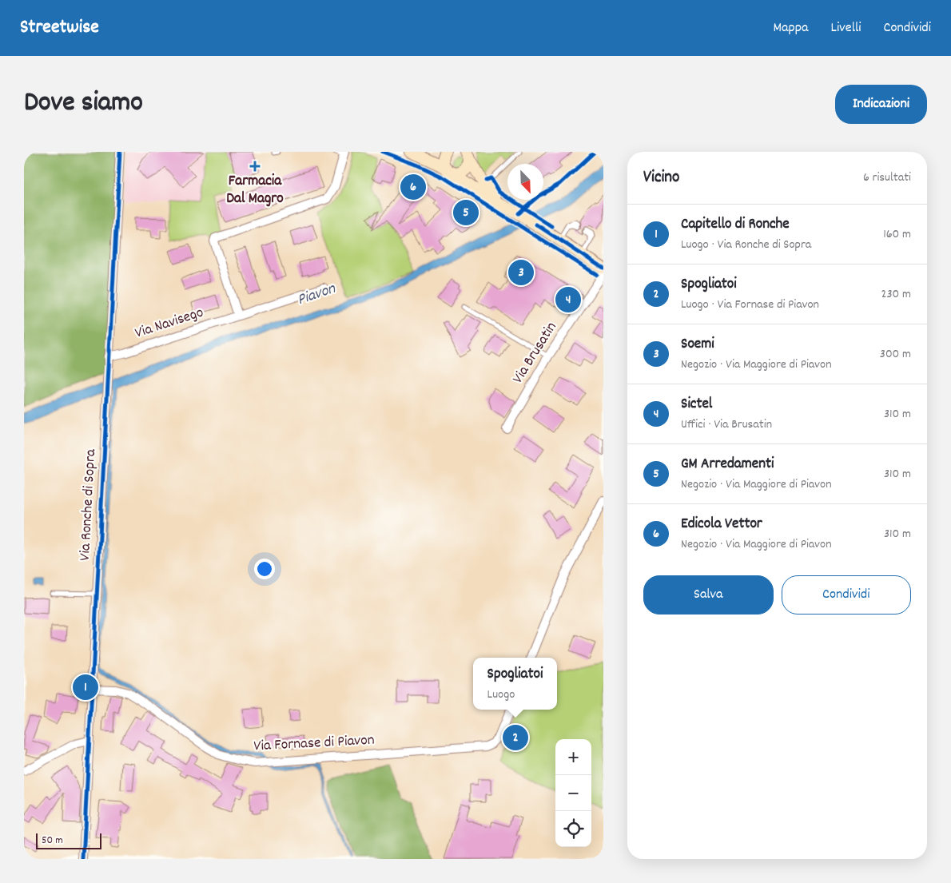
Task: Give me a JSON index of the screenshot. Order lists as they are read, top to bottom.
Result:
{
  "streets": {
    "street": [
      "Via Navisego",
      "Via Brusatin",
      "Via Ronche di Sopra",
      "Via Fornase di Piavon"
    ]
  },
  "crossings": [
    ["Via Navisego", "Via Ronche di Sopra"],
    ["Via Ronche di Sopra", "Via Fornase di Piavon"]
  ],
  "water": ["Piavon"],
  "places": {
    "health": ["Farmacia Dal Magro"]
  },
  "scale_bar": "50 m",
  "north": "bottom right",
  "page": {
    "header": "Streetwise",
    "nav": ["Mappa", "Livelli", "Condividi"],
    "title": "Dove siamo",
    "buttons": [
      "Indicazioni",
      ["Salva", "Condividi"]
    ],
    "heading": ["Vicino", "6 risultati"],
    "pins": [
      "6",
      "5",
      "3",
      "4",
      "1",
      "2"
    ],
    "list": [
      {
        "mark": "1",
        "name": "Capitello di Ronche",
        "note": "Luogo · Via Ronche di Sopra",
        "value": "160 m"
      },
      {
        "mark": "2",
        "name": "Spogliatoi",
        "note": "Luogo · Via Fornase di Piavon",
        "value": "230 m"
      },
      {
        "mark": "3",
        "name": "Soemi",
        "note": "Negozio · Via Maggiore di Piavon",
        "value": "300 m"
      },
      {
        "mark": "4",
        "name": "Sictel",
        "note": "Uffici · Via Brusatin",
        "value": "310 m"
      },
      {
        "mark": "5",
        "name": "GM Arredamenti",
        "note": "Negozio · Via Maggiore di Piavon",
        "value": "310 m"
      },
      {
        "mark": "6",
        "name": "Edicola Vettor",
        "note": "Negozio · Via Maggiore di Piavon",
        "value": "310 m"
      }
    ],
    "popup": ["Spogliatoi", "Luogo"],
    "map_buttons": ["+", "−"],
    "scale": "50 m"
  }
}
